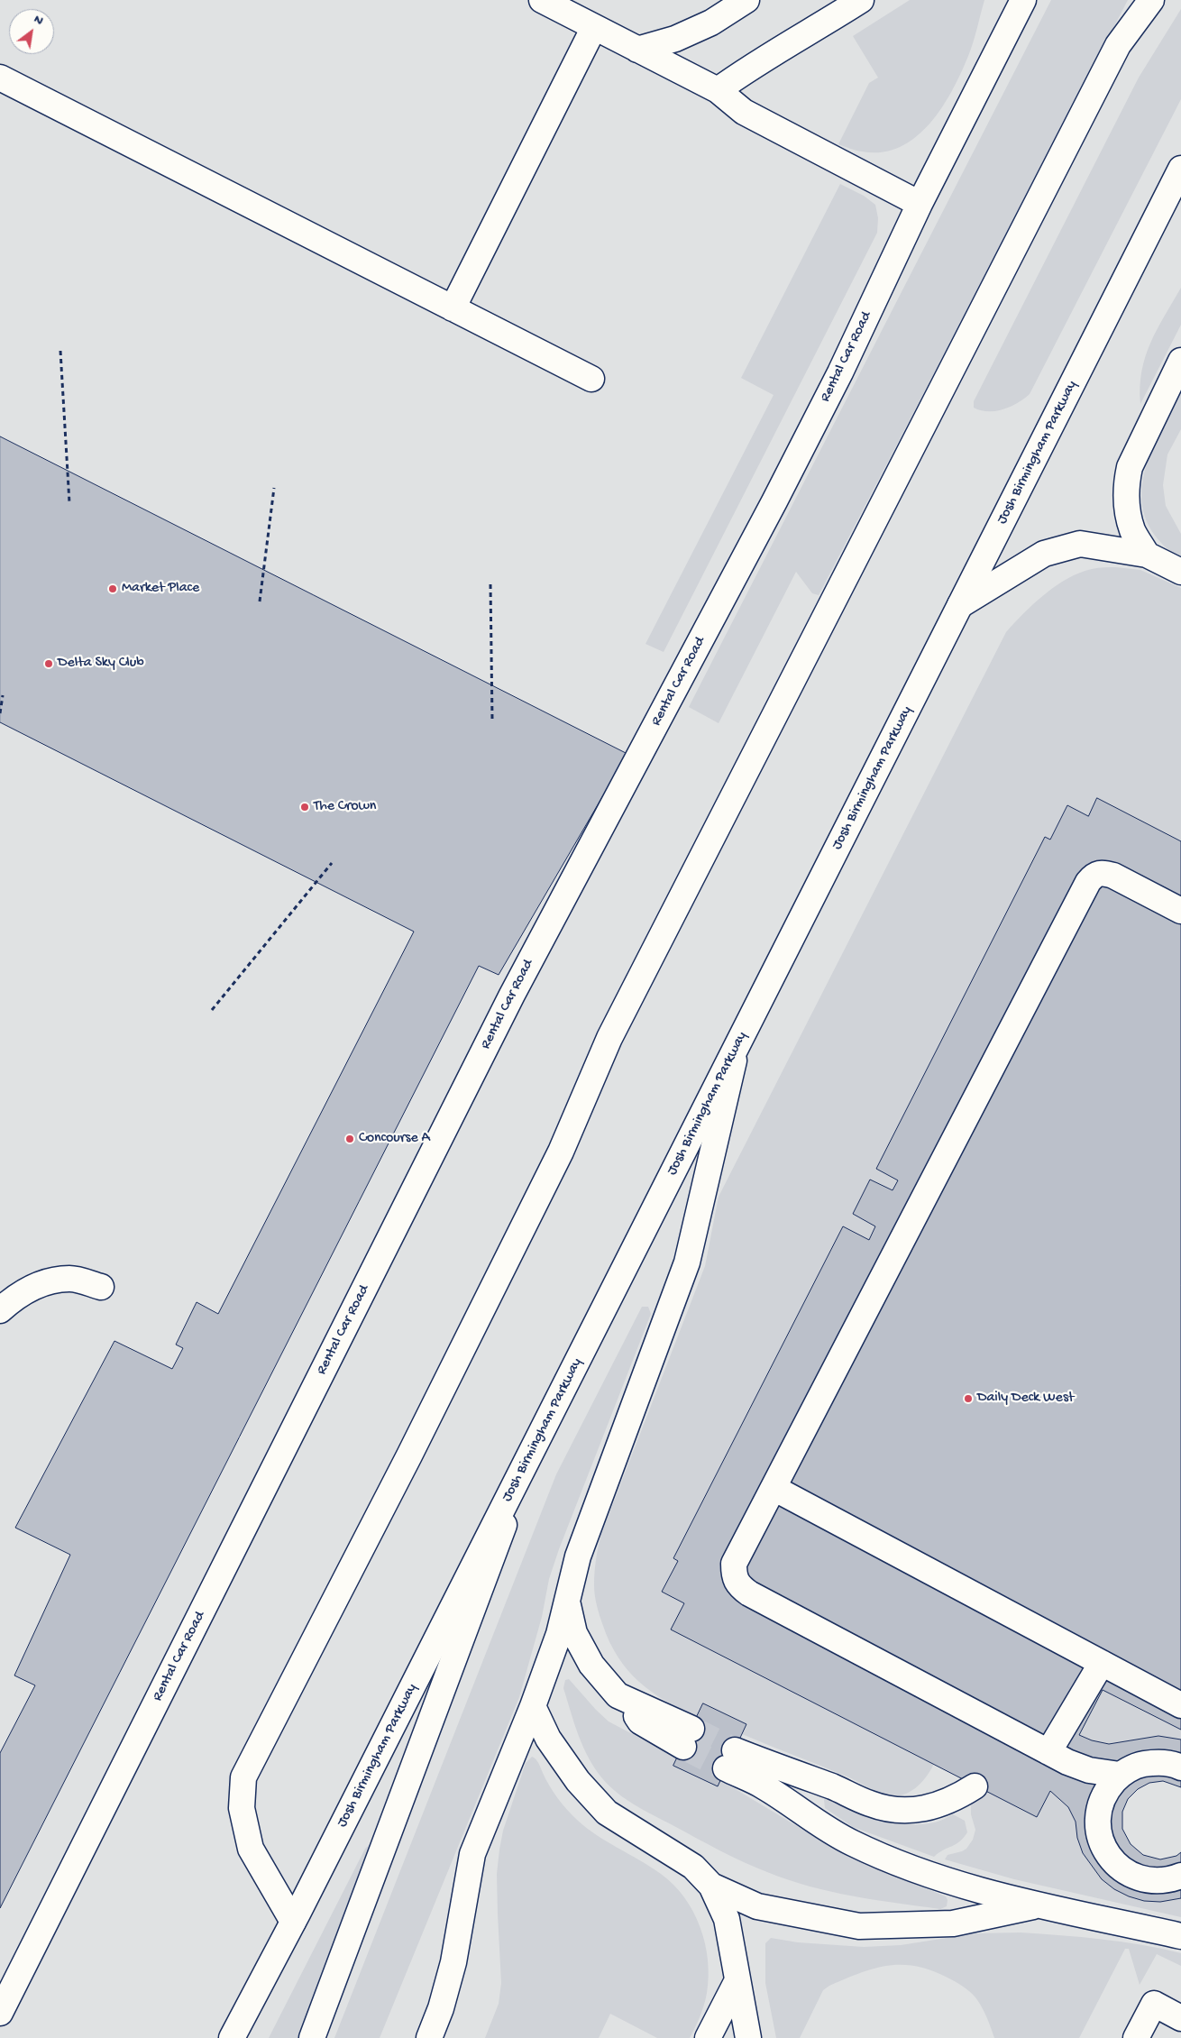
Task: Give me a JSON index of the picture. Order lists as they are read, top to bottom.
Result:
{
  "streets": {
    "main road": ["Rental Car Road", "Josh Birmingham Parkway"]
  },
  "places": [
    "Market Place",
    "Delta Sky Club",
    "The Crown",
    "Concourse A",
    "Daily Deck West"
  ],
  "north": "top right"
}
